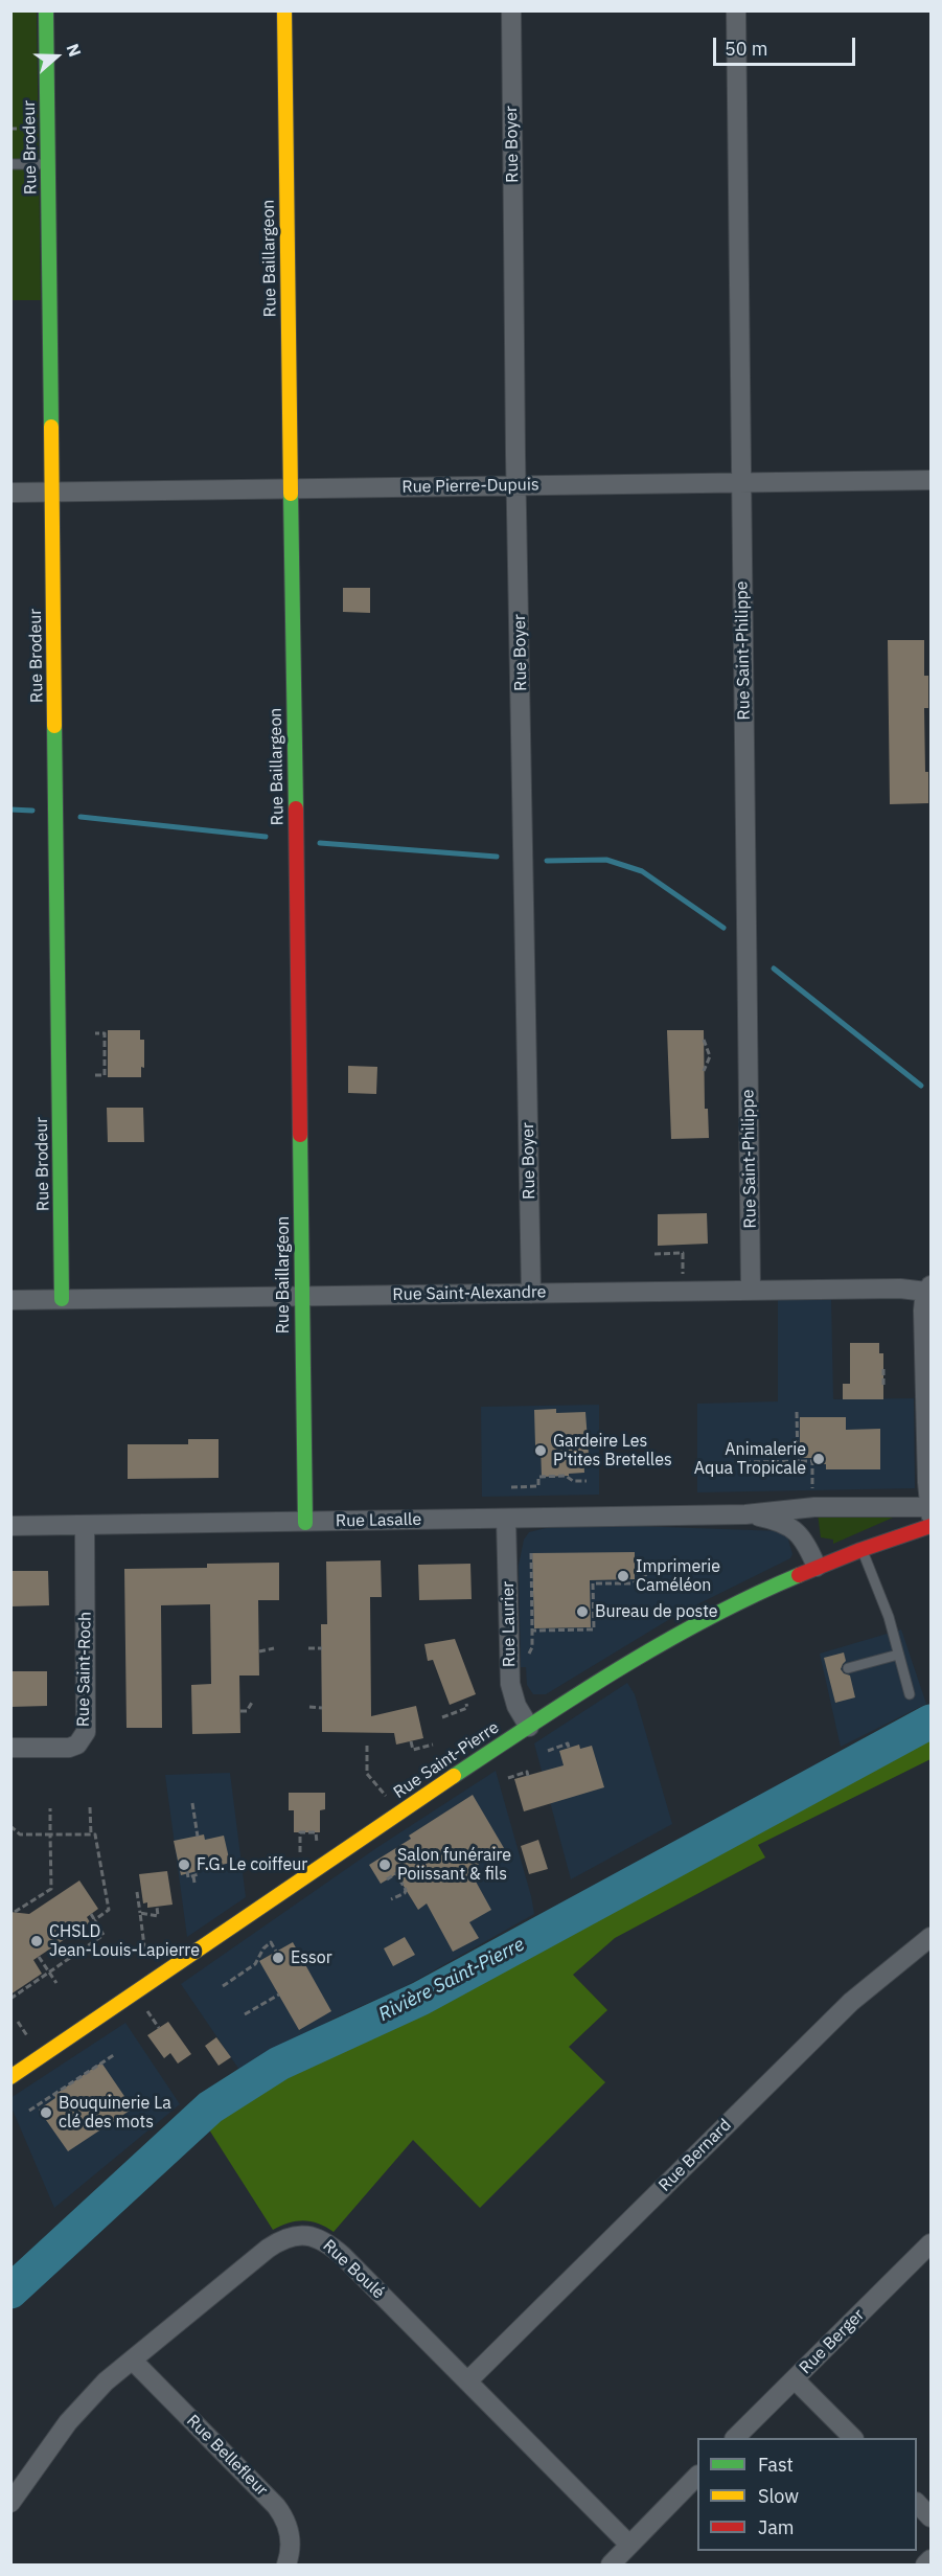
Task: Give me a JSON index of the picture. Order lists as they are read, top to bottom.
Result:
{
  "streets": {
    "street": [
      "Rue Boyer",
      "Rue Brodeur",
      "Rue Baillargeon",
      "Rue Pierre-Dupuis",
      "Rue Saint-Philippe",
      "Rue Saint-Alexandre",
      "Rue Lasalle",
      "Rue Laurier",
      "Rue Saint-Roch",
      "Rue Saint-Pierre",
      "Rue Bernard",
      "Rue Boulé",
      "Rue Berger",
      "Rue Bellefleur"
    ]
  },
  "crossings": [
    ["Rue Boyer", "Rue Pierre-Dupuis"],
    ["Rue Boyer", "Rue Saint-Alexandre"],
    ["Rue Brodeur", "Rue Pierre-Dupuis"],
    ["Rue Brodeur", "Rue Saint-Alexandre"],
    ["Rue Baillargeon", "Rue Pierre-Dupuis"],
    ["Rue Baillargeon", "Rue Saint-Alexandre"],
    ["Rue Baillargeon", "Rue Lasalle"],
    ["Rue Pierre-Dupuis", "Rue Saint-Philippe"],
    ["Rue Saint-Philippe", "Rue Saint-Alexandre"],
    ["Rue Lasalle", "Rue Laurier"],
    ["Rue Lasalle", "Rue Saint-Roch"],
    ["Rue Lasalle", "Rue Saint-Pierre"],
    ["Rue Laurier", "Rue Saint-Pierre"],
    ["Rue Bernard", "Rue Boulé"],
    ["Rue Boulé", "Rue Bellefleur"]
  ],
  "water": ["Rivière Saint-Pierre"],
  "places": [
    "Gardeire Les P'tites Bretelles",
    "Animalerie Aqua Tropicale",
    "Imprimerie Caméléon",
    "Bureau de poste",
    "F.G. Le coiffeur",
    "Salon funéraire Poiissant & fils",
    "CHSLD Jean-Louis-Lapierre",
    "Essor",
    "Bouquinerie La clé des mots"
  ],
  "legend": ["Fast", "Slow", "Jam"],
  "scale_bar": "50 m",
  "north": "right"
}
